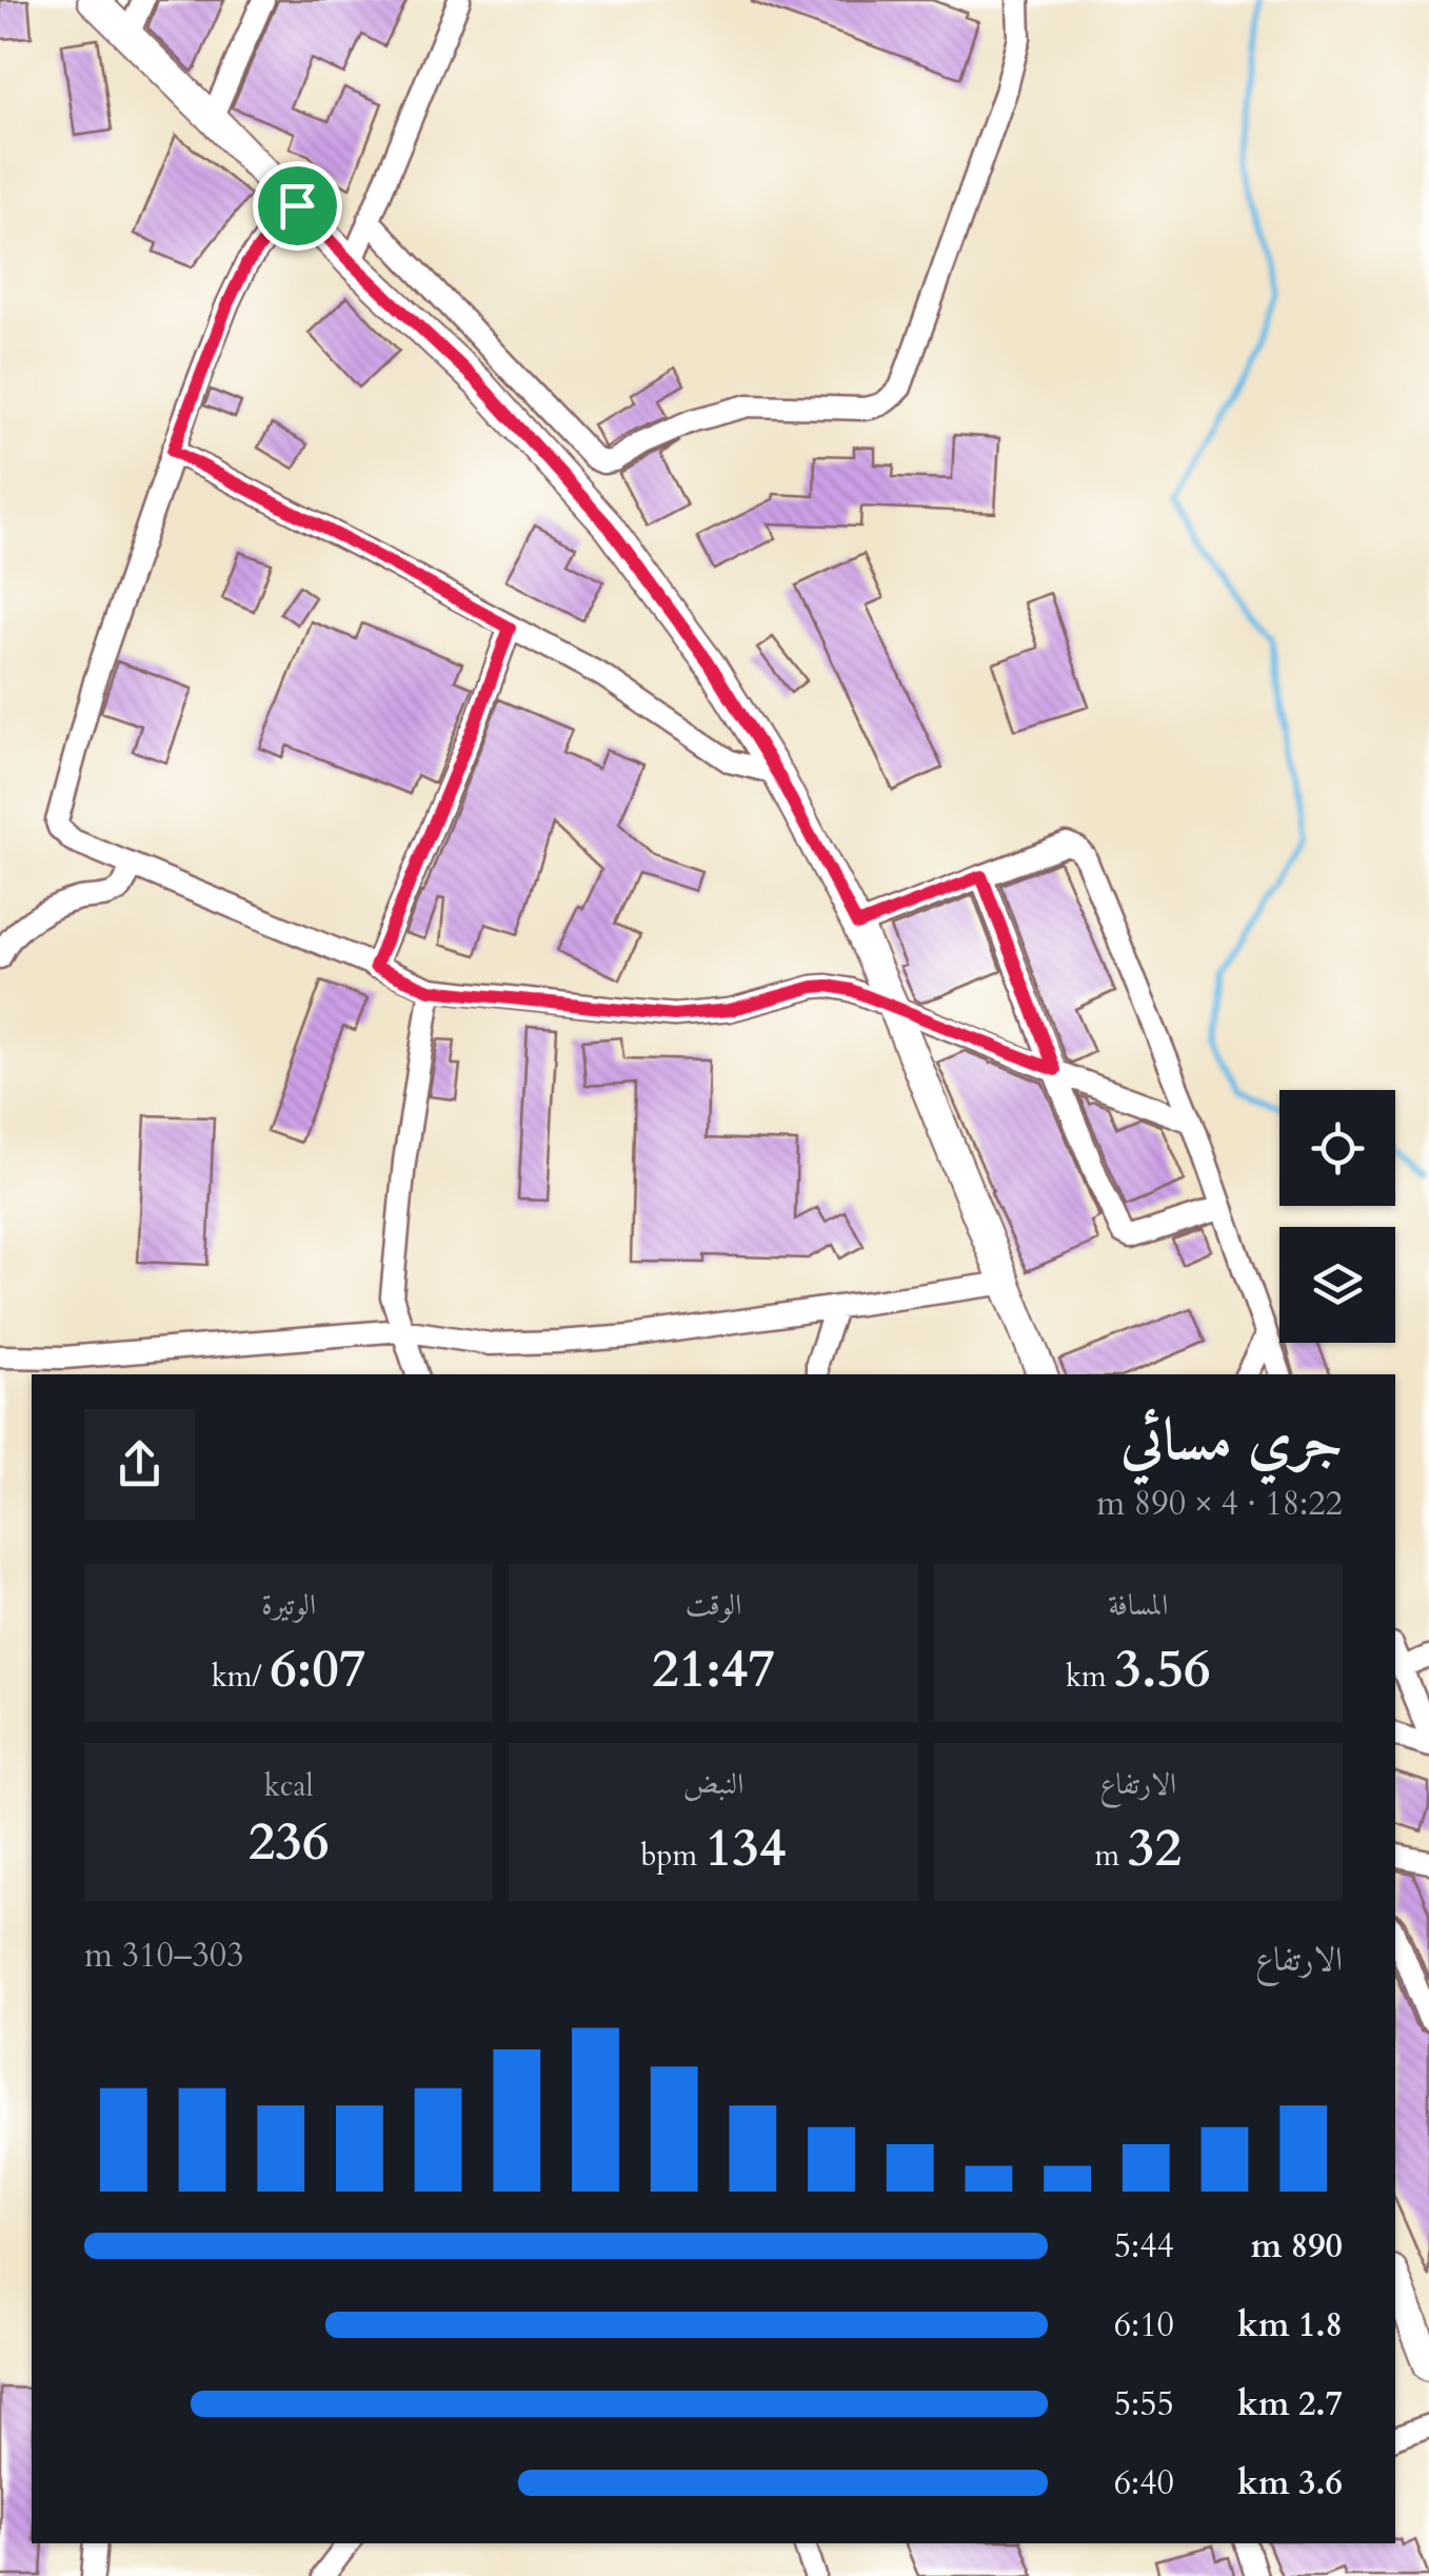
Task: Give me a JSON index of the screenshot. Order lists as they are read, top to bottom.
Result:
{
  "page": {
    "heading": ["جري مسائي", "18:22 · 4 × 890 m"],
    "stats": [
      ["المسافة", "3.56 km"],
      ["الوقت", "21:47"],
      ["الوتيرة", "6:07 /km"],
      ["الارتفاع", "32 m"],
      ["النبض", "134 bpm"],
      ["kcal", "236"]
    ],
    "chart": ["الارتفاع", "303–310 m"],
    "list": [
      {
        "name": "890 m",
        "note": "5:44"
      },
      {
        "name": "1.8 km",
        "note": "6:10"
      },
      {
        "name": "2.7 km",
        "note": "5:55"
      },
      {
        "name": "3.6 km",
        "note": "6:40"
      }
    ]
  }
}
